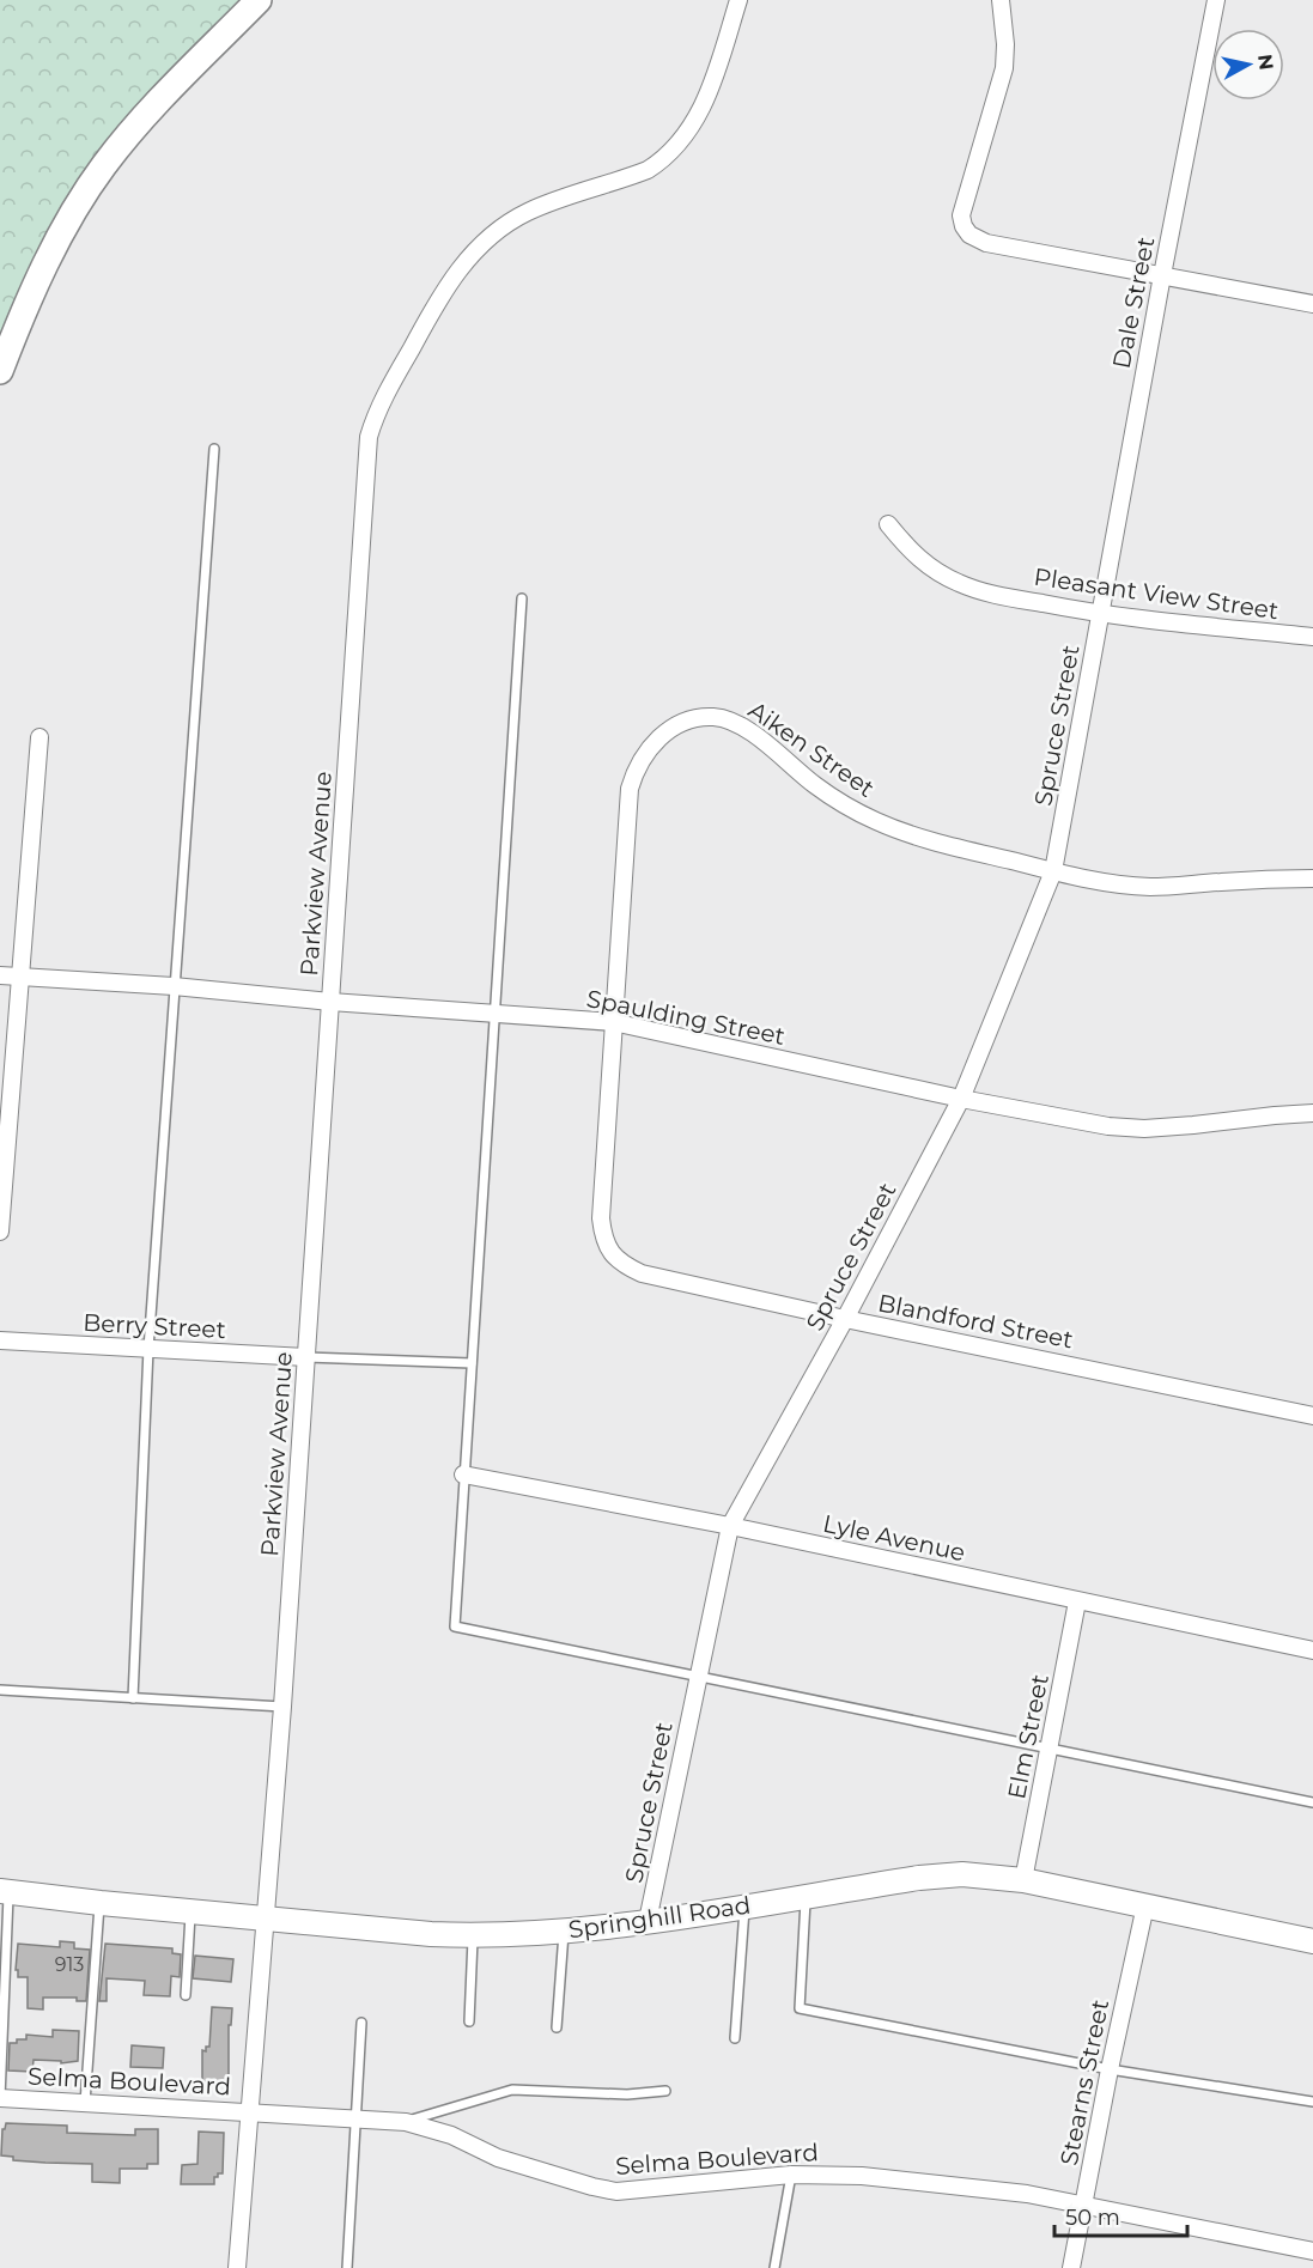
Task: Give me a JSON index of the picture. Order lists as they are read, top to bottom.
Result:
{
  "streets": {
    "street": [
      "Dale Street",
      "Pleasant View Street",
      "Spruce Street",
      "Aiken Street",
      "Parkview Avenue",
      "Spaulding Street",
      "Blandford Street",
      "Berry Street",
      "Lyle Avenue",
      "Elm Street",
      "Springhill Road",
      "Selma Boulevard",
      "Stearns Street"
    ]
  },
  "crossings": [
    ["Dale Street", "Pleasant View Street"],
    ["Dale Street", "Spruce Street"],
    ["Pleasant View Street", "Spruce Street"],
    ["Spruce Street", "Aiken Street"],
    ["Spruce Street", "Spaulding Street"],
    ["Spruce Street", "Blandford Street"],
    ["Spruce Street", "Lyle Avenue"],
    ["Spruce Street", "Springhill Road"],
    ["Aiken Street", "Spaulding Street"],
    ["Aiken Street", "Blandford Street"],
    ["Parkview Avenue", "Spaulding Street"],
    ["Parkview Avenue", "Berry Street"],
    ["Parkview Avenue", "Springhill Road"],
    ["Parkview Avenue", "Selma Boulevard"],
    ["Spaulding Street", "Blandford Street"],
    ["Lyle Avenue", "Elm Street"],
    ["Elm Street", "Springhill Road"],
    ["Springhill Road", "Stearns Street"],
    ["Selma Boulevard", "Stearns Street"]
  ],
  "house_numbers": ["913"],
  "scale_bar": "50 m",
  "north": "right"
}
